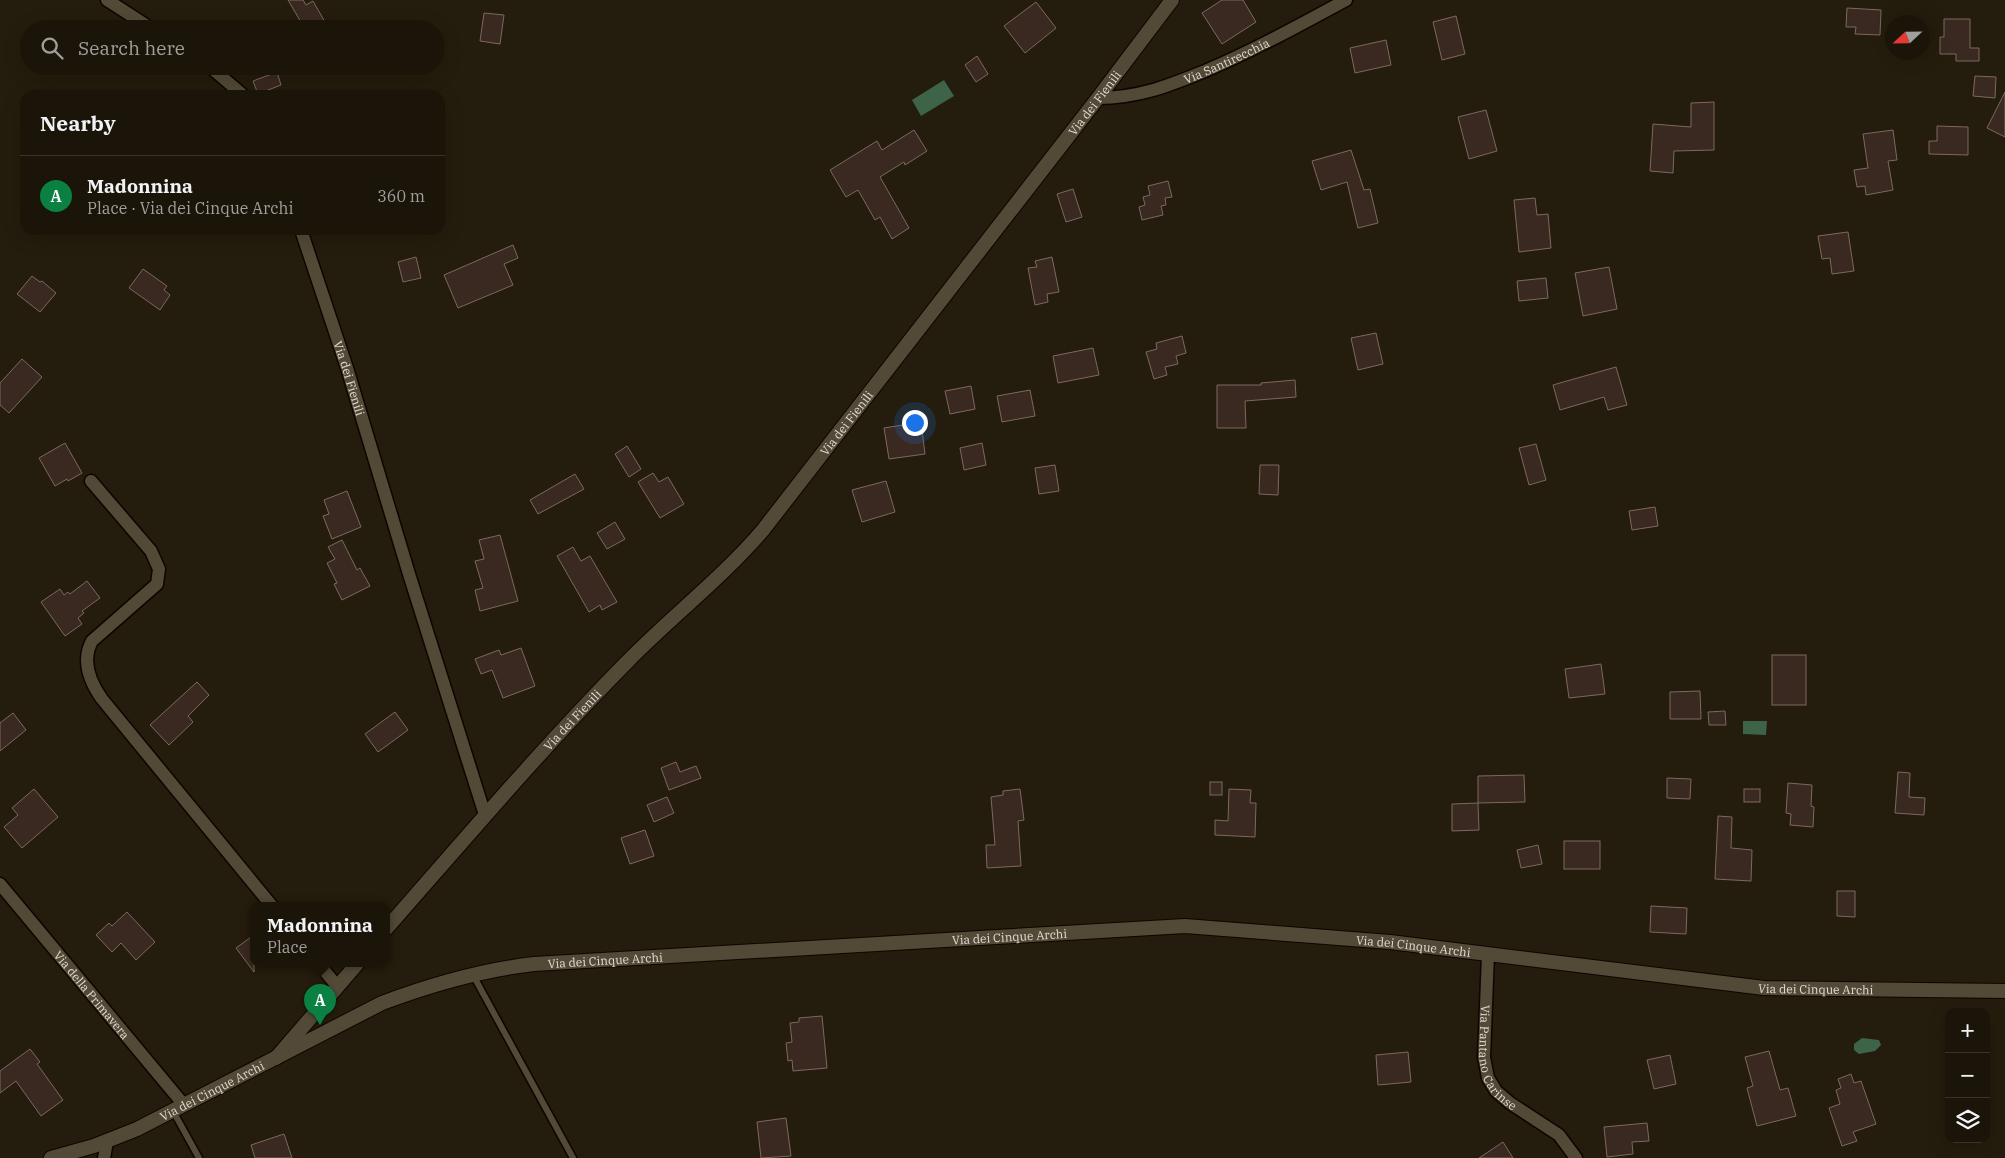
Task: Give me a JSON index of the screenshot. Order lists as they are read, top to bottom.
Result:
{
  "streets": {
    "main road": ["Via dei Fienili", "Via dei Cinque Archi"],
    "street": ["Via Santirecchia", "Via della Primavera", "Via Pantano Carinse"]
  },
  "crossings": [
    ["Via Santirecchia", "Via dei Fienili"],
    ["Via dei Cinque Archi", "Via della Primavera"],
    ["Via dei Cinque Archi", "Via Pantano Carinse"]
  ],
  "north": "left",
  "page": {
    "search": "Search here",
    "heading": "Nearby",
    "list": [
      {
        "mark": "A",
        "name": "Madonnina",
        "note": "Place · Via dei Cinque Archi",
        "value": "360 m"
      }
    ],
    "popup": ["Madonnina", "Place"],
    "pins": "A",
    "map_buttons": ["+", "−"]
  }
}
